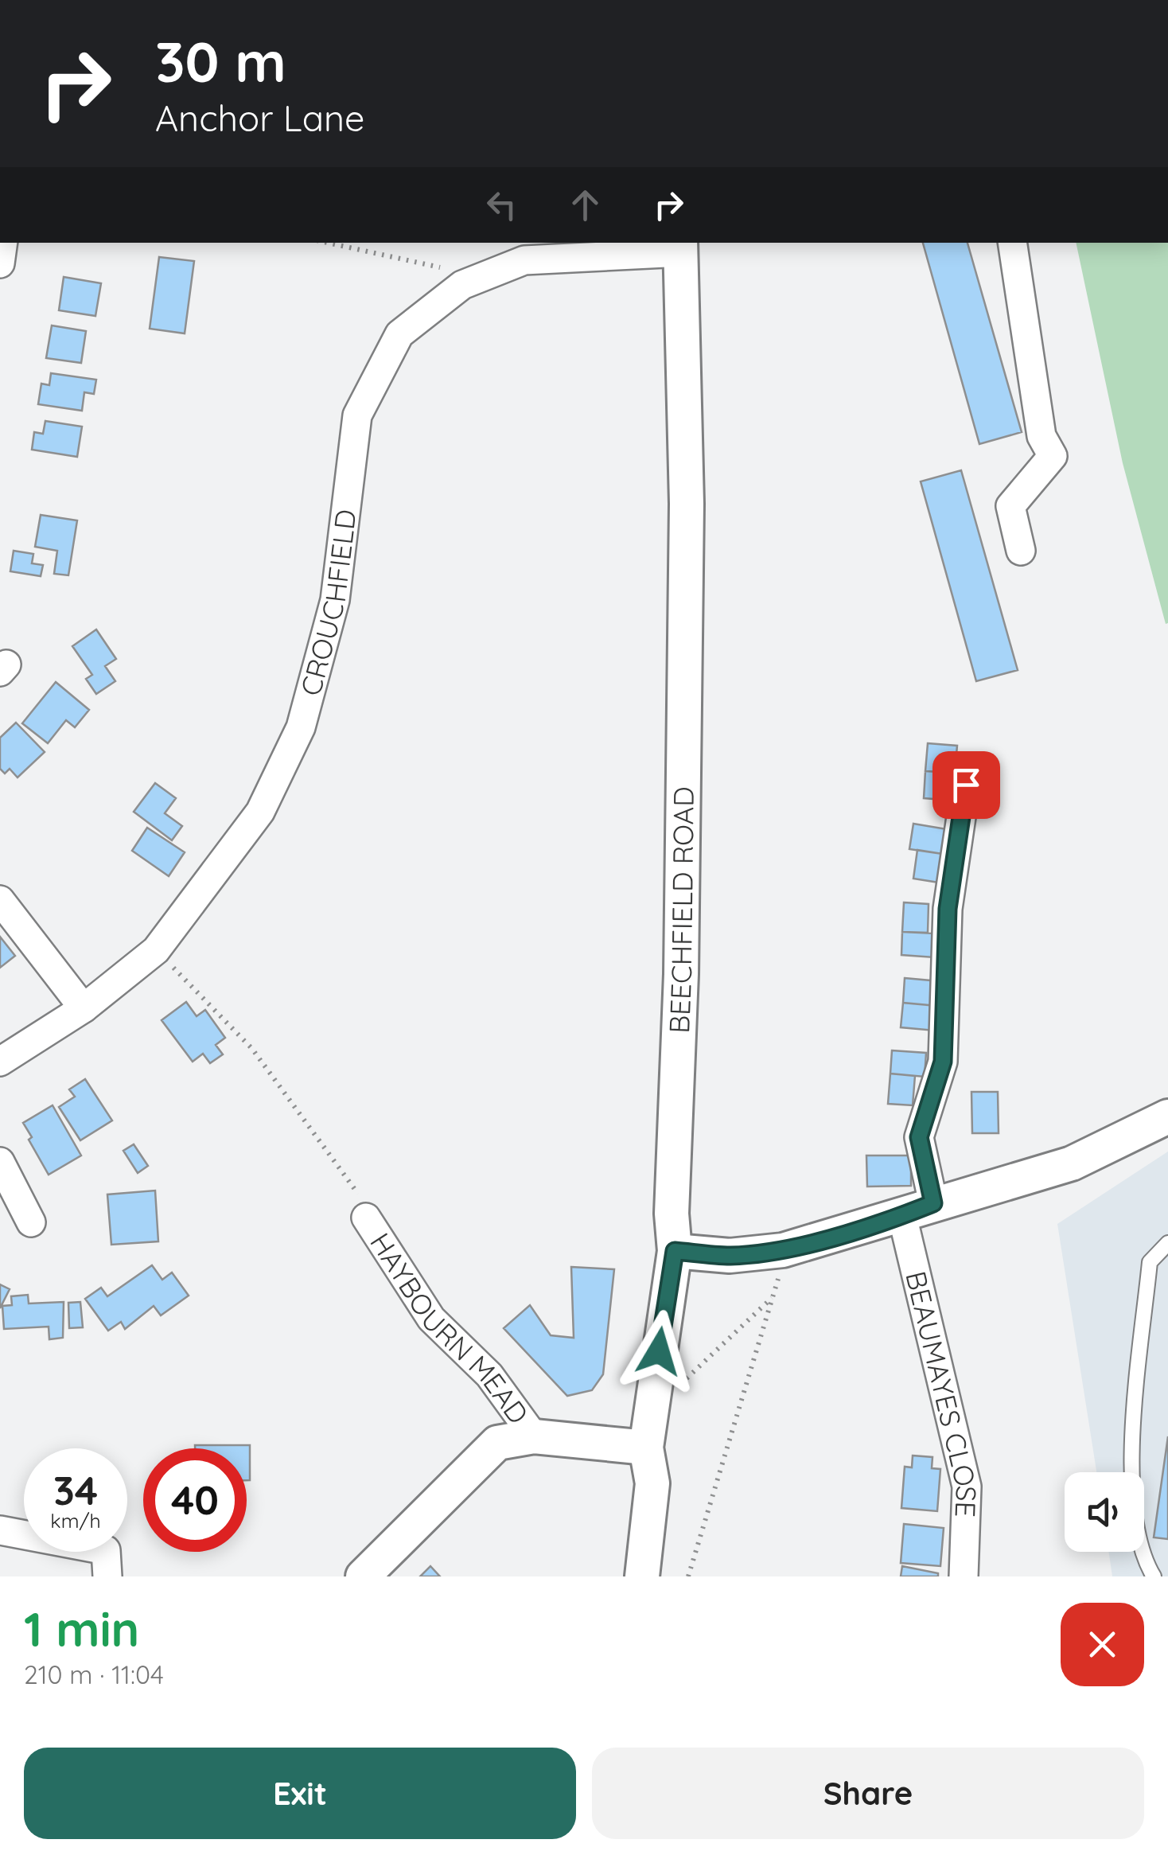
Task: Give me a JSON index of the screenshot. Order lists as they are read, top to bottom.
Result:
{
  "streets": {
    "street": [
      "CROUCHFIELD",
      "BEECHFIELD ROAD",
      "HAYBOURN MEAD",
      "BEAUMAYES CLOSE"
    ]
  },
  "crossings": [
    ["CROUCHFIELD", "BEECHFIELD ROAD"]
  ],
  "page": {
    "turn": ["30 m", "Anchor Lane"],
    "speed": "34 km/h",
    "limit": "40",
    "heading": ["1 min", "210 m · 11:04"],
    "buttons": ["Exit", "Share"]
  }
}
